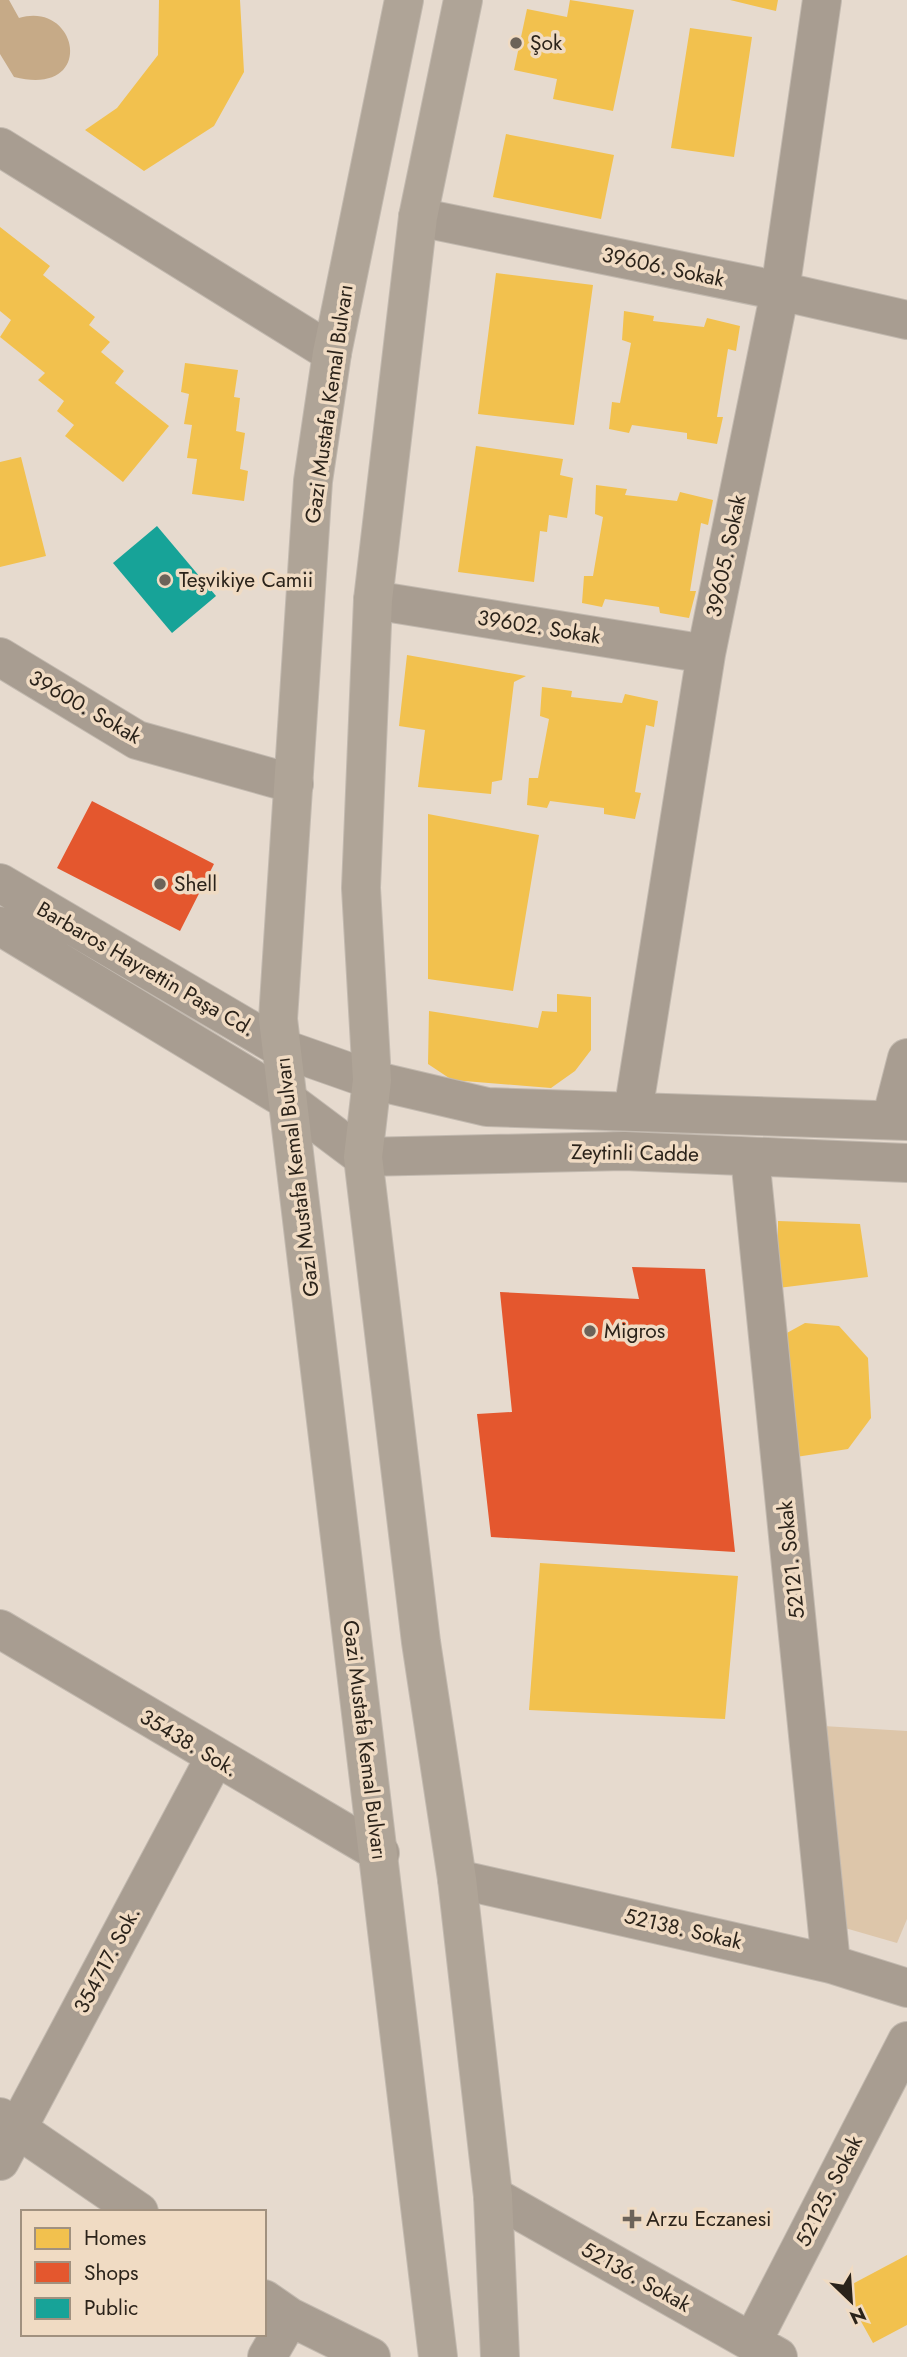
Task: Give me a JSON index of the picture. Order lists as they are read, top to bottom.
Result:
{
  "streets": {
    "highway": ["Gazi Mustafa Kemal Bulvarı"],
    "street": [
      "39606. Sokak",
      "39605. Sokak",
      "39602. Sokak",
      "39600. Sokak",
      "Barbaros Hayrettin Paşa Cd.",
      "Zeytinli Cadde",
      "52121. Sokak",
      "35438. Sok.",
      "52138. Sokak",
      "354717. Sok.",
      "52125. Sokak",
      "52136. Sokak"
    ]
  },
  "crossings": [
    ["39606. Sokak", "39605. Sokak"],
    ["Gazi Mustafa Kemal Bulvarı", "39600. Sokak"],
    ["Gazi Mustafa Kemal Bulvarı", "Barbaros Hayrettin Paşa Cd."],
    ["Gazi Mustafa Kemal Bulvarı", "35438. Sok."],
    ["39605. Sokak", "39602. Sokak"],
    ["39605. Sokak", "Zeytinli Cadde"],
    ["Barbaros Hayrettin Paşa Cd.", "Zeytinli Cadde"],
    ["Zeytinli Cadde", "52121. Sokak"],
    ["52121. Sokak", "52138. Sokak"],
    ["35438. Sok.", "354717. Sok."],
    ["52125. Sokak", "52136. Sokak"]
  ],
  "places": {
    "other": [
      "Şok",
      "Teşvikiye Camii",
      "Shell",
      "Migros"
    ],
    "health": ["Arzu Eczanesi"]
  },
  "legend": ["Homes", "Shops", "Public"],
  "north": "bottom right"
}
